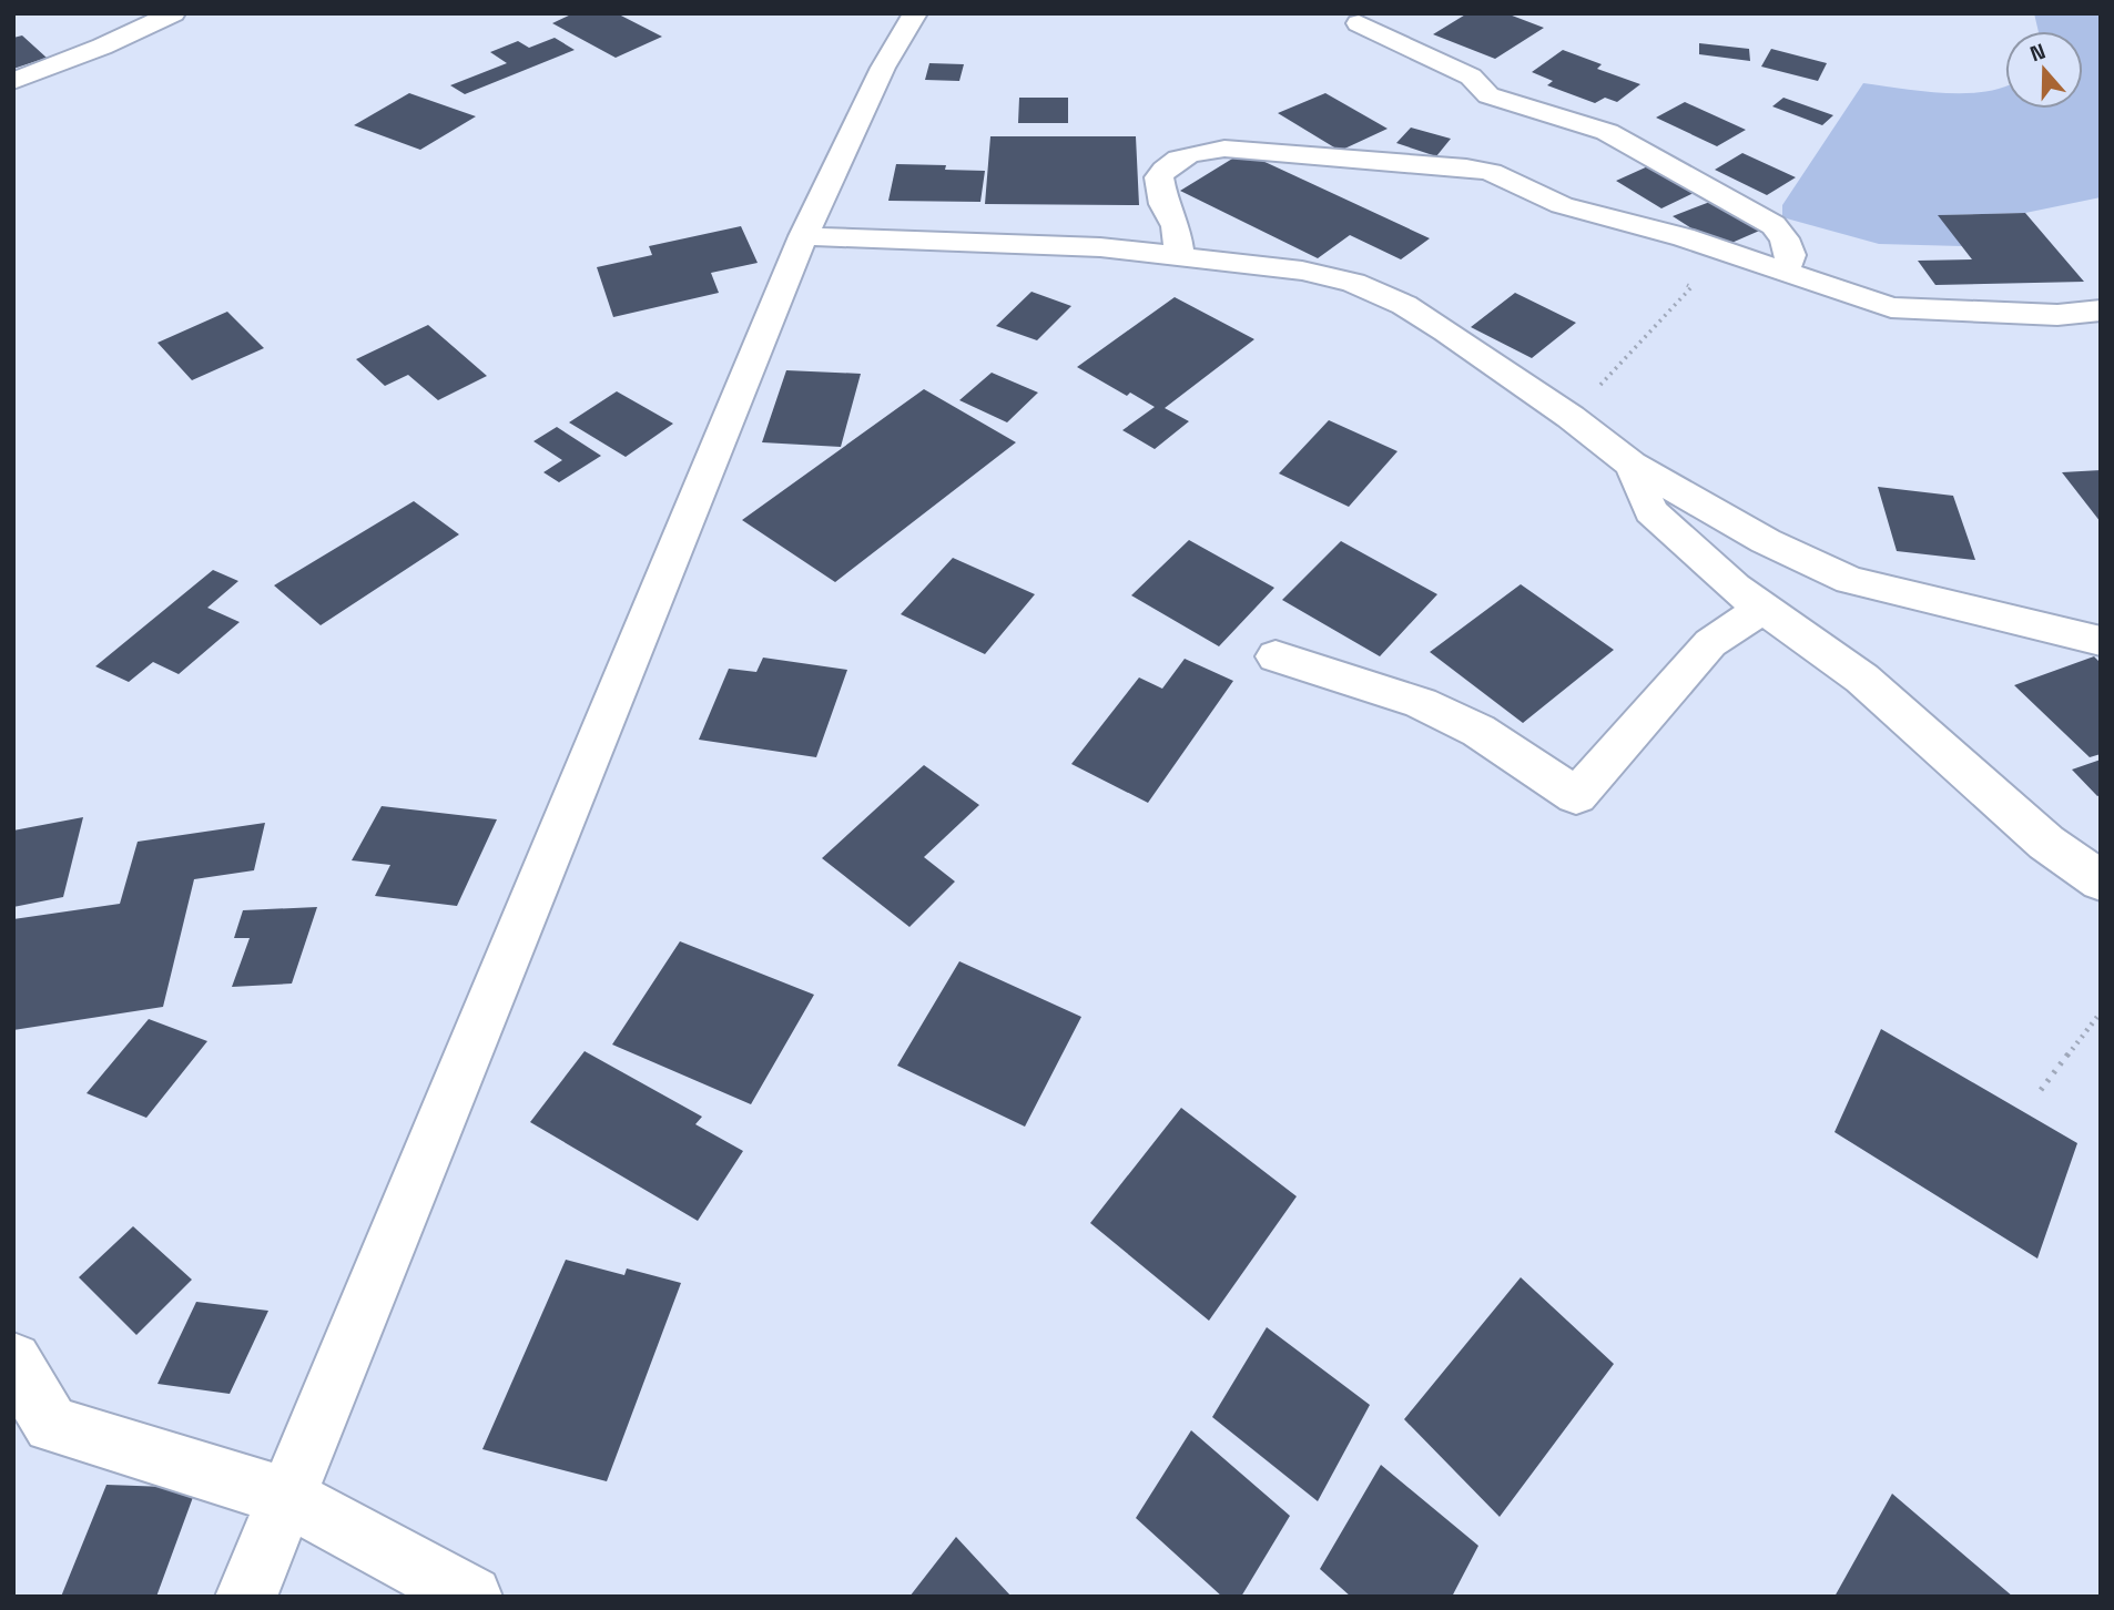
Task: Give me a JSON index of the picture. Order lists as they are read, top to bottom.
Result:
{
  "north": "top"
}
